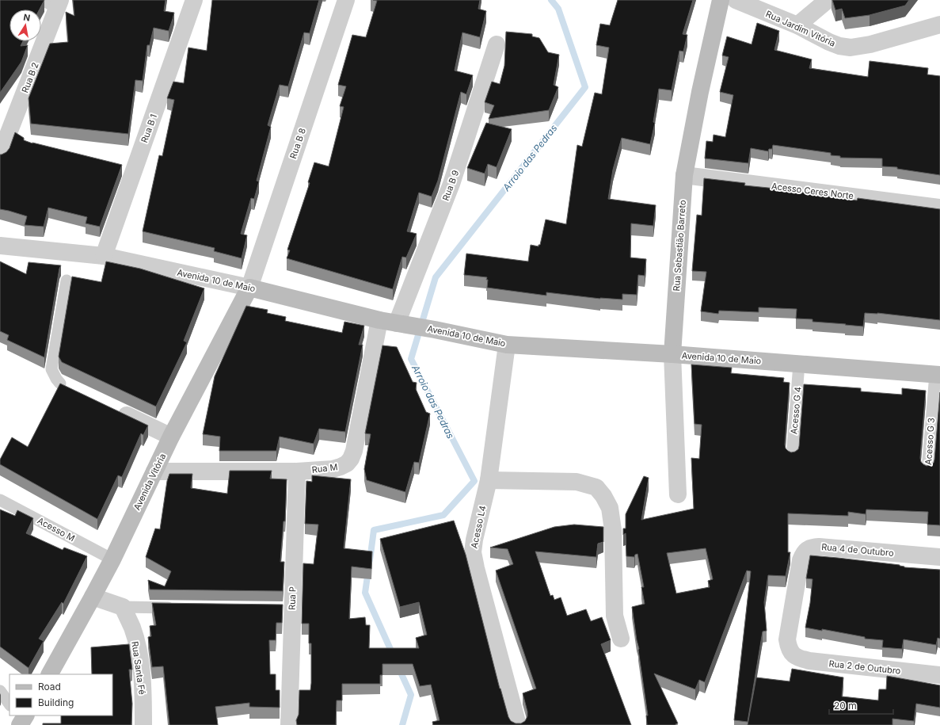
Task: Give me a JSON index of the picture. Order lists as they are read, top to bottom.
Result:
{
  "streets": {
    "street": [
      "Rua Jardim Vitória",
      "Rua B 2",
      "Rua B 1",
      "Rua B 8",
      "Rua B 9",
      "Acesso Ceres Norte",
      "Rua Sebastião Barreto",
      "Avenida 10 de Maio",
      "Rua M",
      "Avenida Vitória",
      "Acesso L4",
      "Rua 4 de Outubro",
      "Rua P",
      "Rua 2 de Outubro",
      "Rua Santa Fé"
    ],
    "lane": ["Acesso G 4", "Acesso G 3", "Acesso M"]
  },
  "crossings": [
    ["Rua B 1", "Avenida 10 de Maio"],
    ["Rua B 8", "Avenida 10 de Maio"],
    ["Rua B 8", "Avenida Vitória"],
    ["Rua B 9", "Avenida 10 de Maio"],
    ["Acesso Ceres Norte", "Rua Sebastião Barreto"],
    ["Rua Sebastião Barreto", "Avenida 10 de Maio"],
    ["Avenida 10 de Maio", "Acesso G 4"],
    ["Avenida 10 de Maio", "Acesso G 3"],
    ["Avenida 10 de Maio", "Rua M"],
    ["Avenida 10 de Maio", "Avenida Vitória"],
    ["Avenida 10 de Maio", "Acesso L4"],
    ["Rua M", "Avenida Vitória"],
    ["Rua M", "Rua P"],
    ["Avenida Vitória", "Acesso M"],
    ["Rua 4 de Outubro", "Rua 2 de Outubro"]
  ],
  "water": ["Arroio das Pedras"],
  "legend": ["Road", "Building"],
  "scale_bar": "20 m",
  "north": "top"
}
